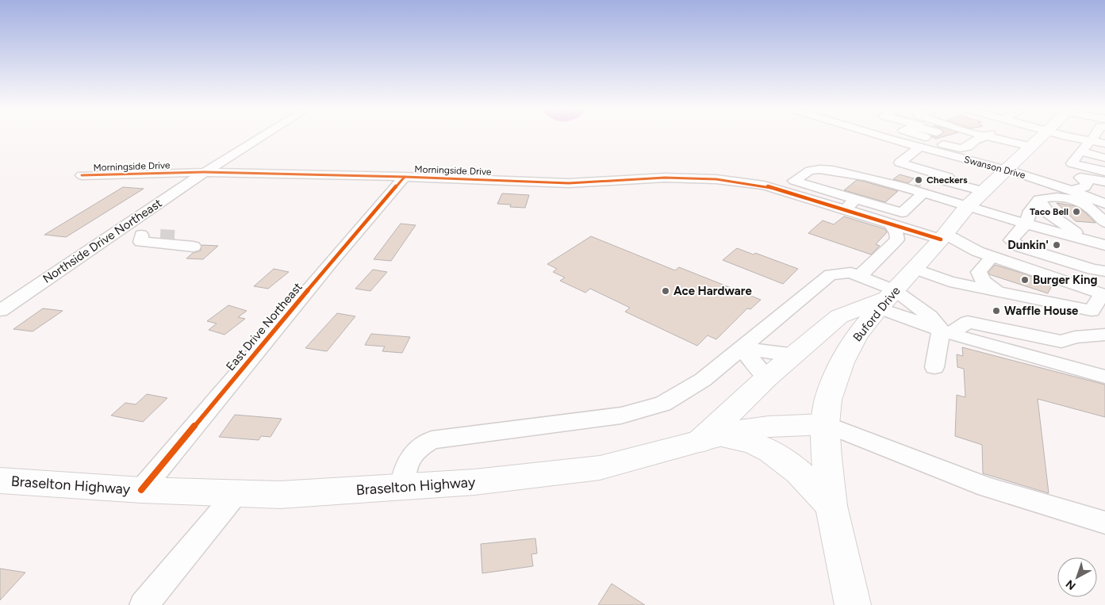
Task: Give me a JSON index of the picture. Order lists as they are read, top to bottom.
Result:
{
  "streets": {
    "main road": ["Buford Drive", "Braselton Highway"],
    "street": [
      "Morningside Drive",
      "Swanson Drive",
      "Northside Drive Northeast",
      "East Drive Northeast"
    ]
  },
  "crossings": [
    ["Morningside Drive", "Northside Drive Northeast"],
    ["Morningside Drive", "Buford Drive"],
    ["Morningside Drive", "East Drive Northeast"],
    ["Swanson Drive", "Buford Drive"],
    ["Buford Drive", "Braselton Highway"],
    ["East Drive Northeast", "Braselton Highway"]
  ],
  "places": [
    "Checkers",
    "Taco Bell",
    "Dunkin'",
    "Burger King",
    "Ace Hardware",
    "Waffle House"
  ],
  "north": "bottom left"
}
